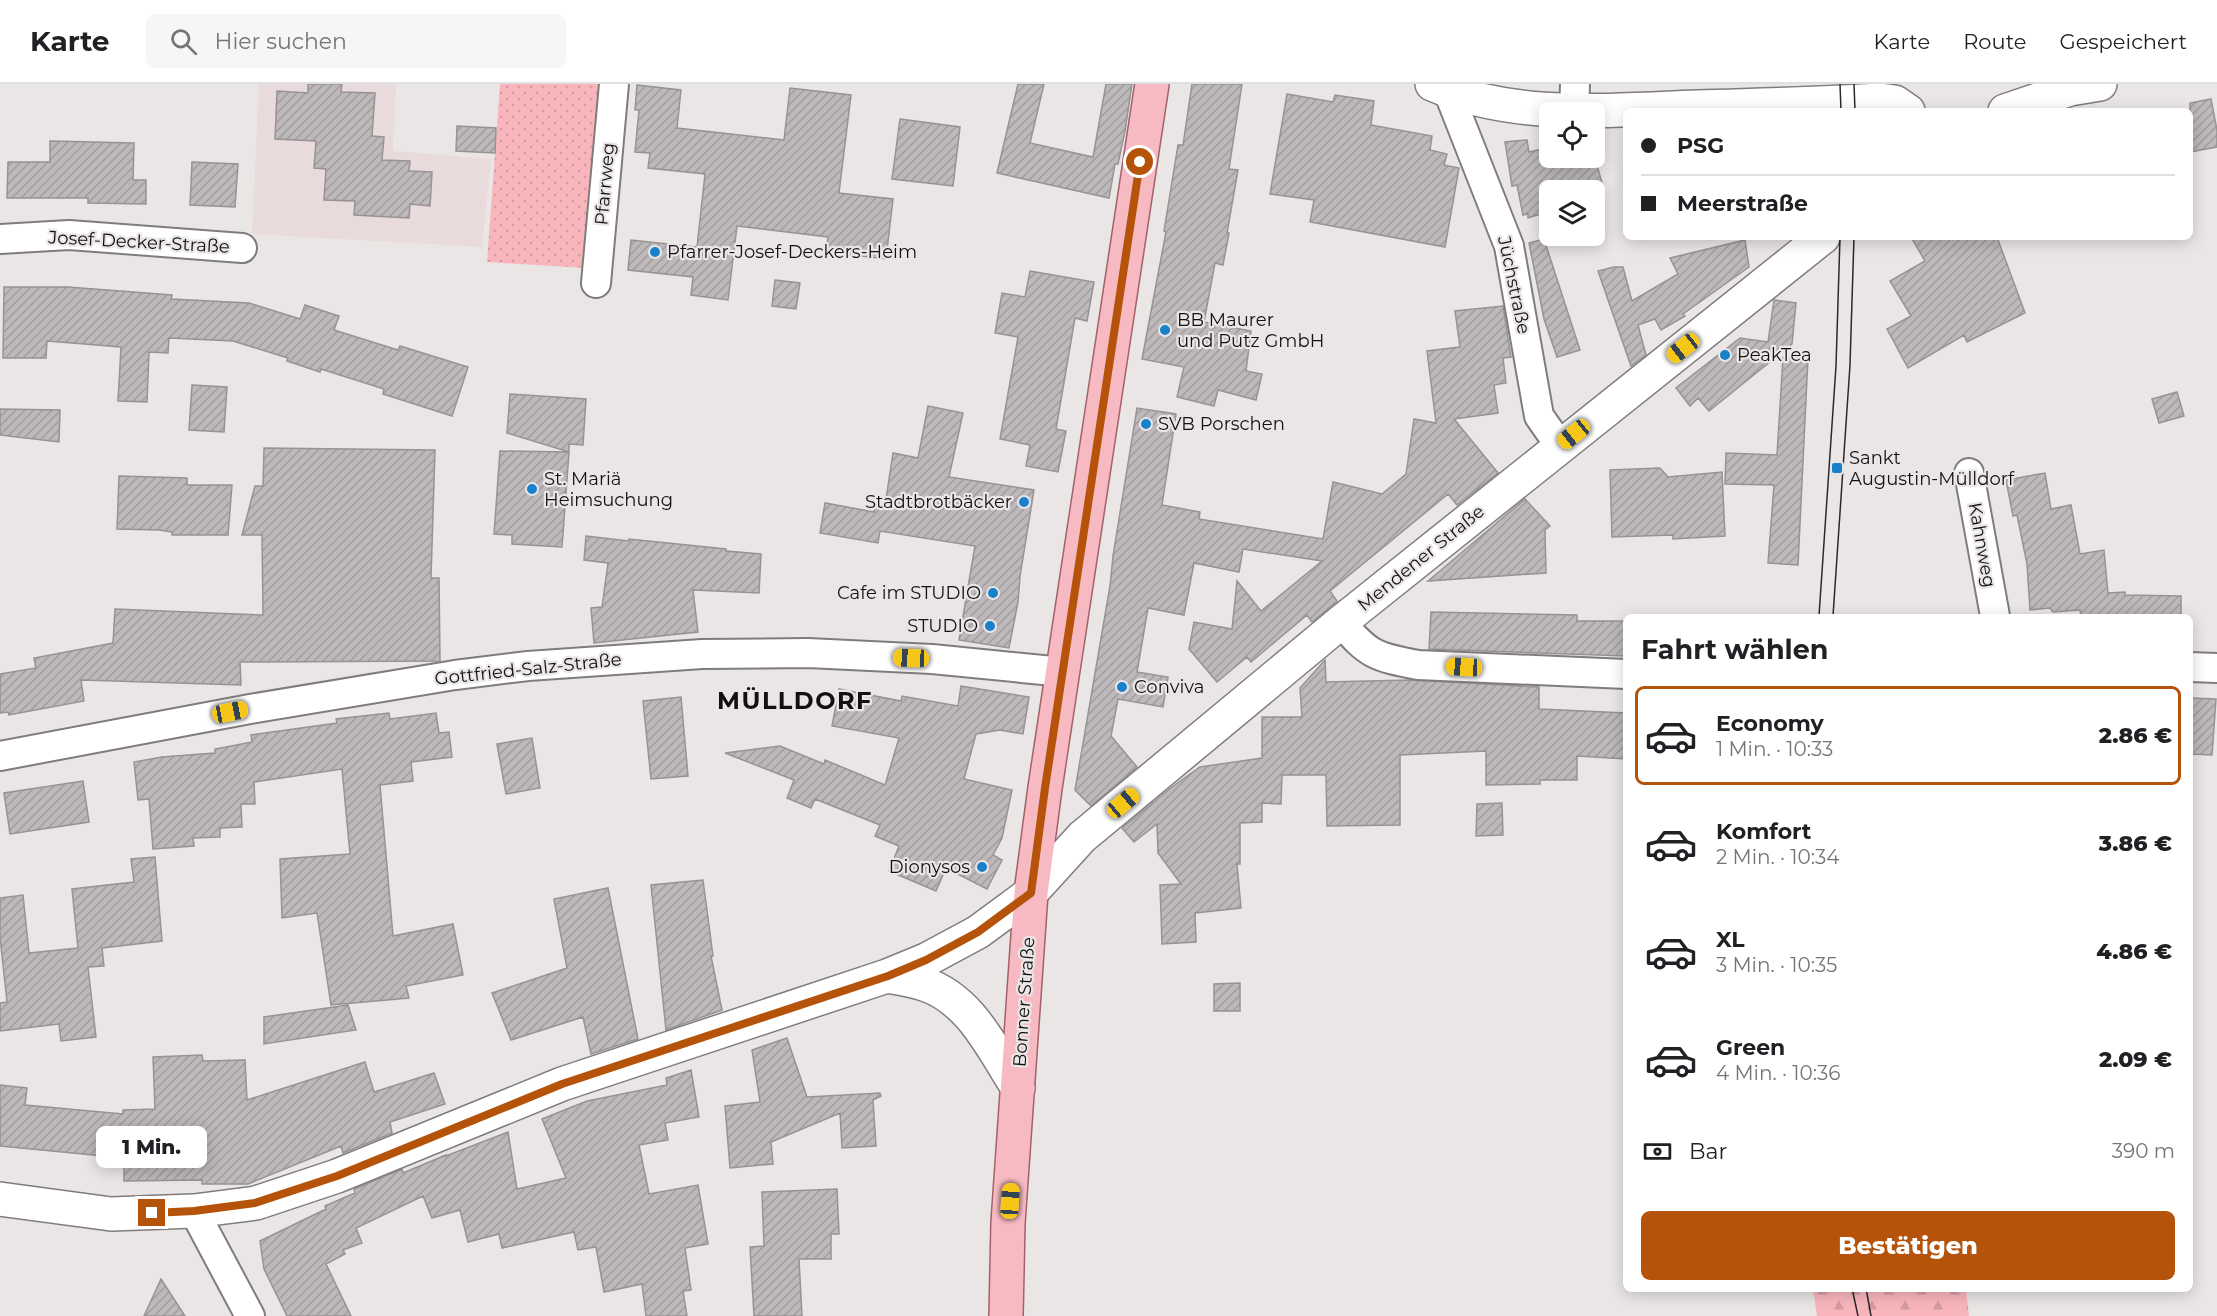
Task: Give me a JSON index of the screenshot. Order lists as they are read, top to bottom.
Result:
{
  "streets": {
    "main road": ["Bonner Straße"],
    "street": [
      "Pfarrweg",
      "Josef-Decker-Straße",
      "Jüchstraße",
      "Kahnweg",
      "Mendener Straße",
      "Gottfried-Salz-Straße"
    ]
  },
  "crossings": [
    ["Jüchstraße", "Mendener Straße"],
    ["Mendener Straße", "Bonner Straße"],
    ["Gottfried-Salz-Straße", "Bonner Straße"]
  ],
  "districts": ["MÜLLDORF"],
  "places": {
    "other": [
      "Pfarrer-Josef-Deckers-Heim",
      "BB Maurer und Putz GmbH",
      "PeakTea",
      "SVB Porschen",
      "St. Mariä Heimsuchung",
      "Stadtbrotbäcker",
      "Cafe im STUDIO",
      "STUDIO",
      "Conviva",
      "Dionysos"
    ],
    "transit": ["Sankt Augustin-Mülldorf"]
  },
  "page": {
    "header": "Karte",
    "search": "Hier suchen",
    "nav": ["Karte", "Route", "Gespeichert"],
    "banner": ["PSG", "Meerstraße"],
    "heading": "Fahrt wählen",
    "list": [
      {
        "name": "Economy",
        "note": "1 Min. · 10:33",
        "value": "2.86 €"
      },
      {
        "name": "Komfort",
        "note": "2 Min. · 10:34",
        "value": "3.86 €"
      },
      {
        "name": "XL",
        "note": "3 Min. · 10:35",
        "value": "4.86 €"
      },
      {
        "name": "Green",
        "note": "4 Min. · 10:36",
        "value": "2.09 €"
      }
    ],
    "pay": ["Bar", "390 m"],
    "bubble": "1 Min.",
    "buttons": "Bestätigen"
  }
}
